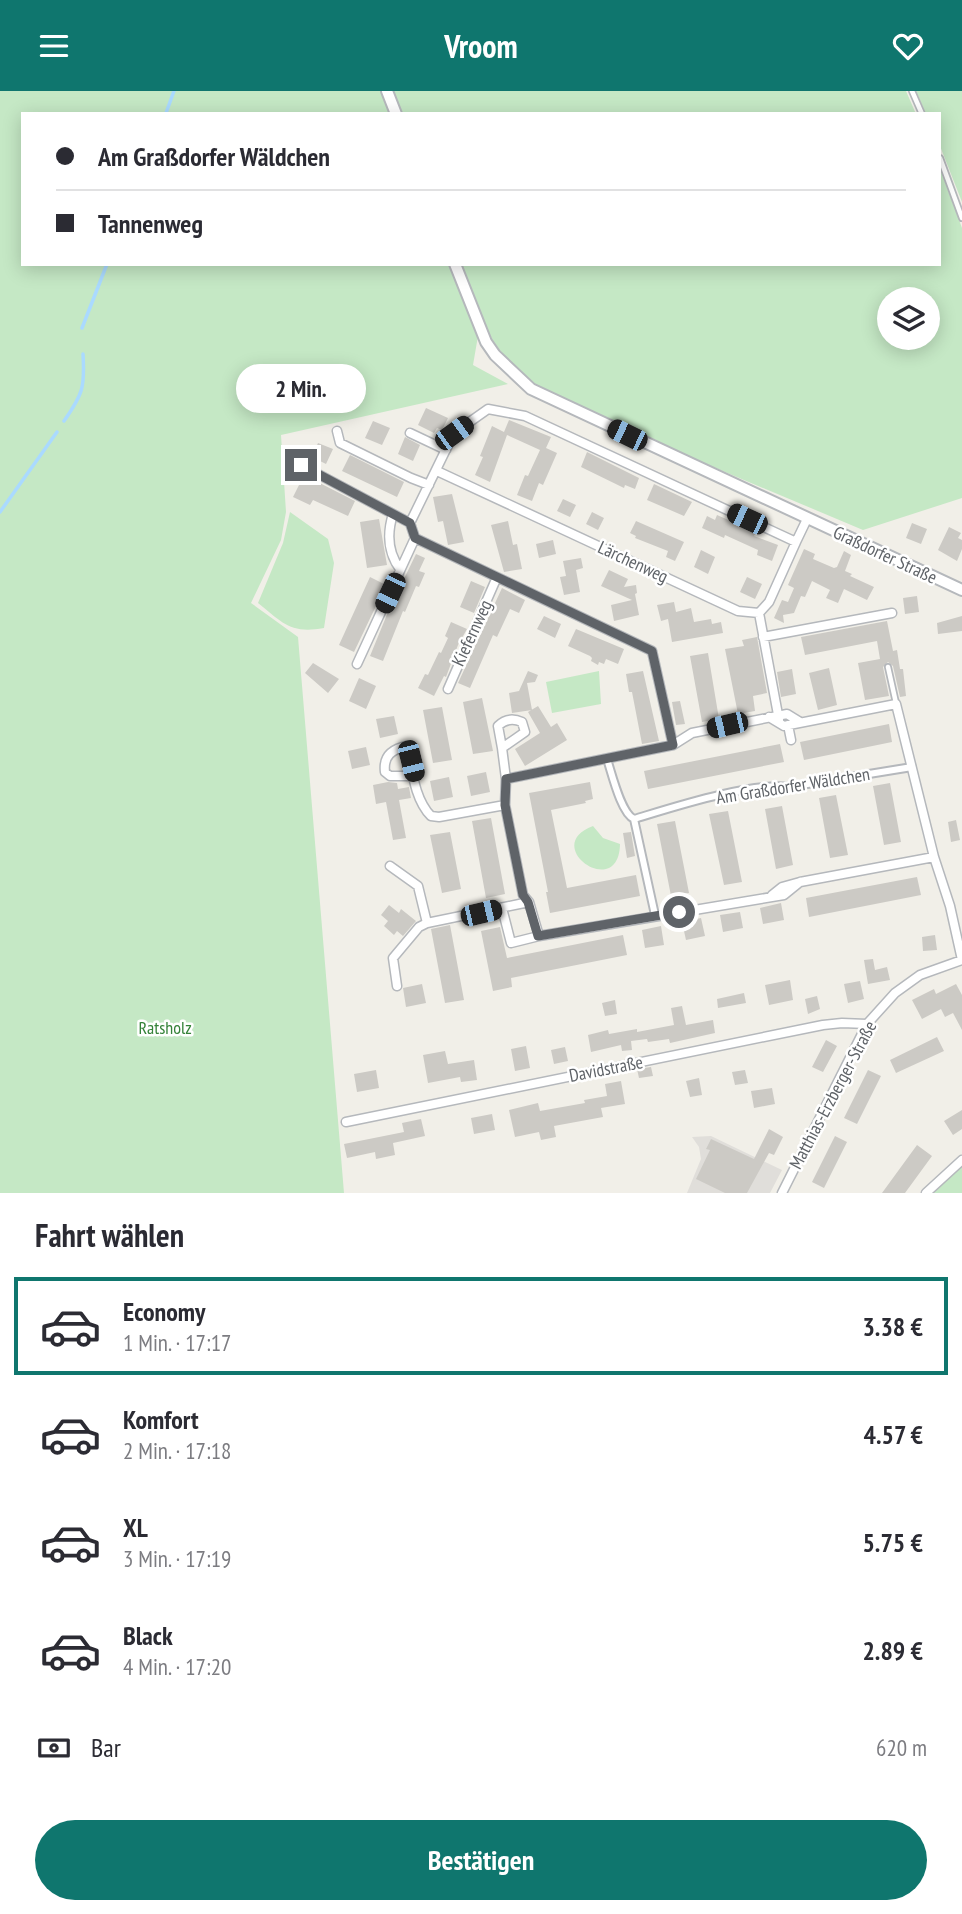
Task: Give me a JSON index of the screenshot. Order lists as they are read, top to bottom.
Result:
{
  "streets": {
    "street": [
      "Graßdorfer Straße",
      "Lärchenweg",
      "Kiefernweg",
      "Am Graßdorfer Wäldchen",
      "Davidstraße",
      "Matthias-Erzberger-Straße"
    ]
  },
  "crossings": [
    ["Davidstraße", "Matthias-Erzberger-Straße"]
  ],
  "parks": ["Ratsholz"],
  "page": {
    "header": "Vroom",
    "banner": ["Am Graßdorfer Wäldchen", "Tannenweg"],
    "bubble": "2 Min.",
    "heading": "Fahrt wählen",
    "list": [
      {
        "name": "Economy",
        "note": "1 Min. · 17:17",
        "value": "3.38 €"
      },
      {
        "name": "Komfort",
        "note": "2 Min. · 17:18",
        "value": "4.57 €"
      },
      {
        "name": "XL",
        "note": "3 Min. · 17:19",
        "value": "5.75 €"
      },
      {
        "name": "Black",
        "note": "4 Min. · 17:20",
        "value": "2.89 €"
      }
    ],
    "pay": ["Bar", "620 m"],
    "buttons": "Bestätigen"
  }
}
